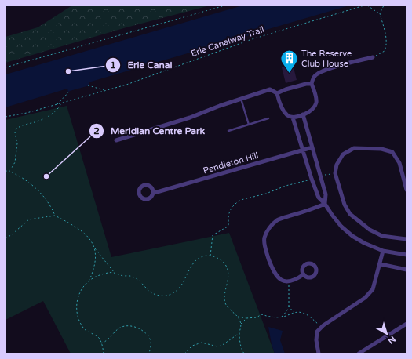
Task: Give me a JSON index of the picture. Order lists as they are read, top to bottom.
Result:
{
  "streets": {
    "street": ["Pendleton Hill"],
    "path": ["Erie Canalway Trail"]
  },
  "places": {
    "other": ["Erie Canal", "Meridian Centre Park"],
    "building": ["The Reserve Club House"]
  },
  "north": "bottom right"
}
